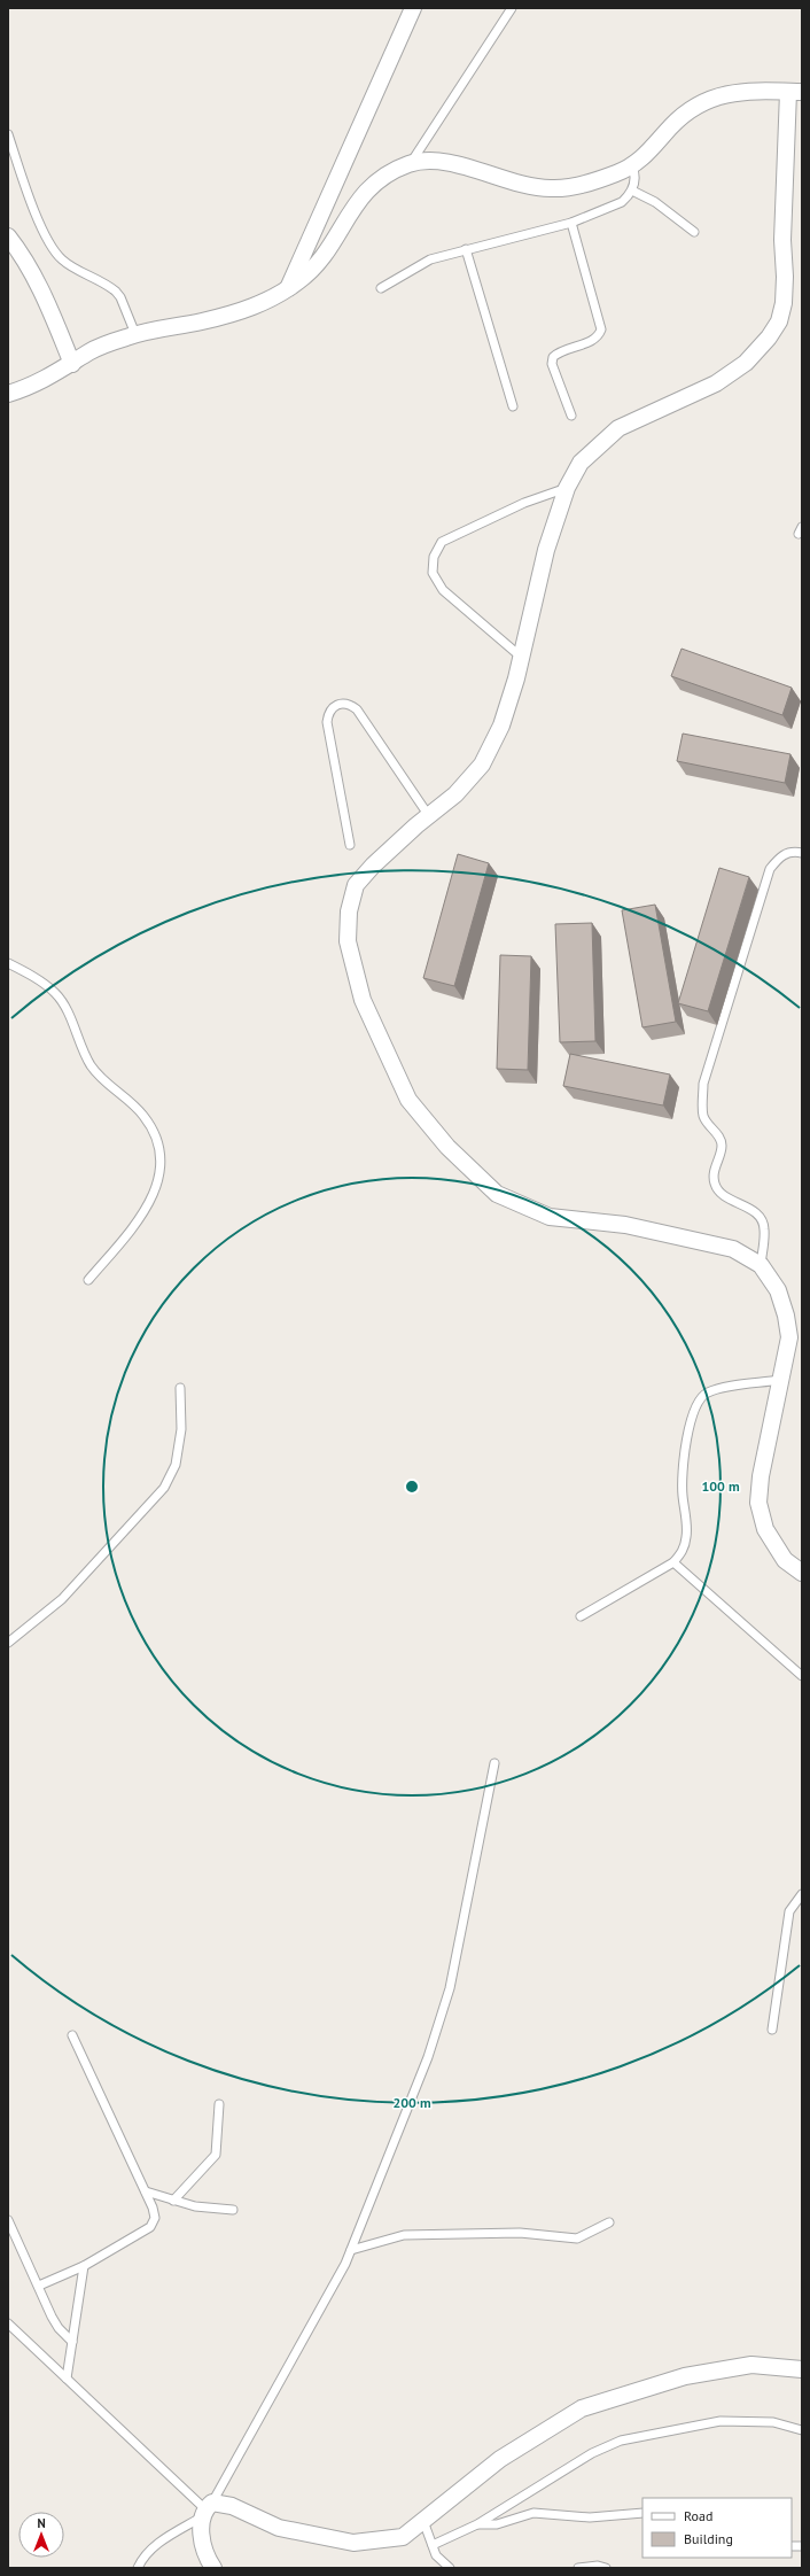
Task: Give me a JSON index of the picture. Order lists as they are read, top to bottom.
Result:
{
  "legend": ["Road", "Building"],
  "north": "top",
  "rings": ["100 m", "200 m"]
}
